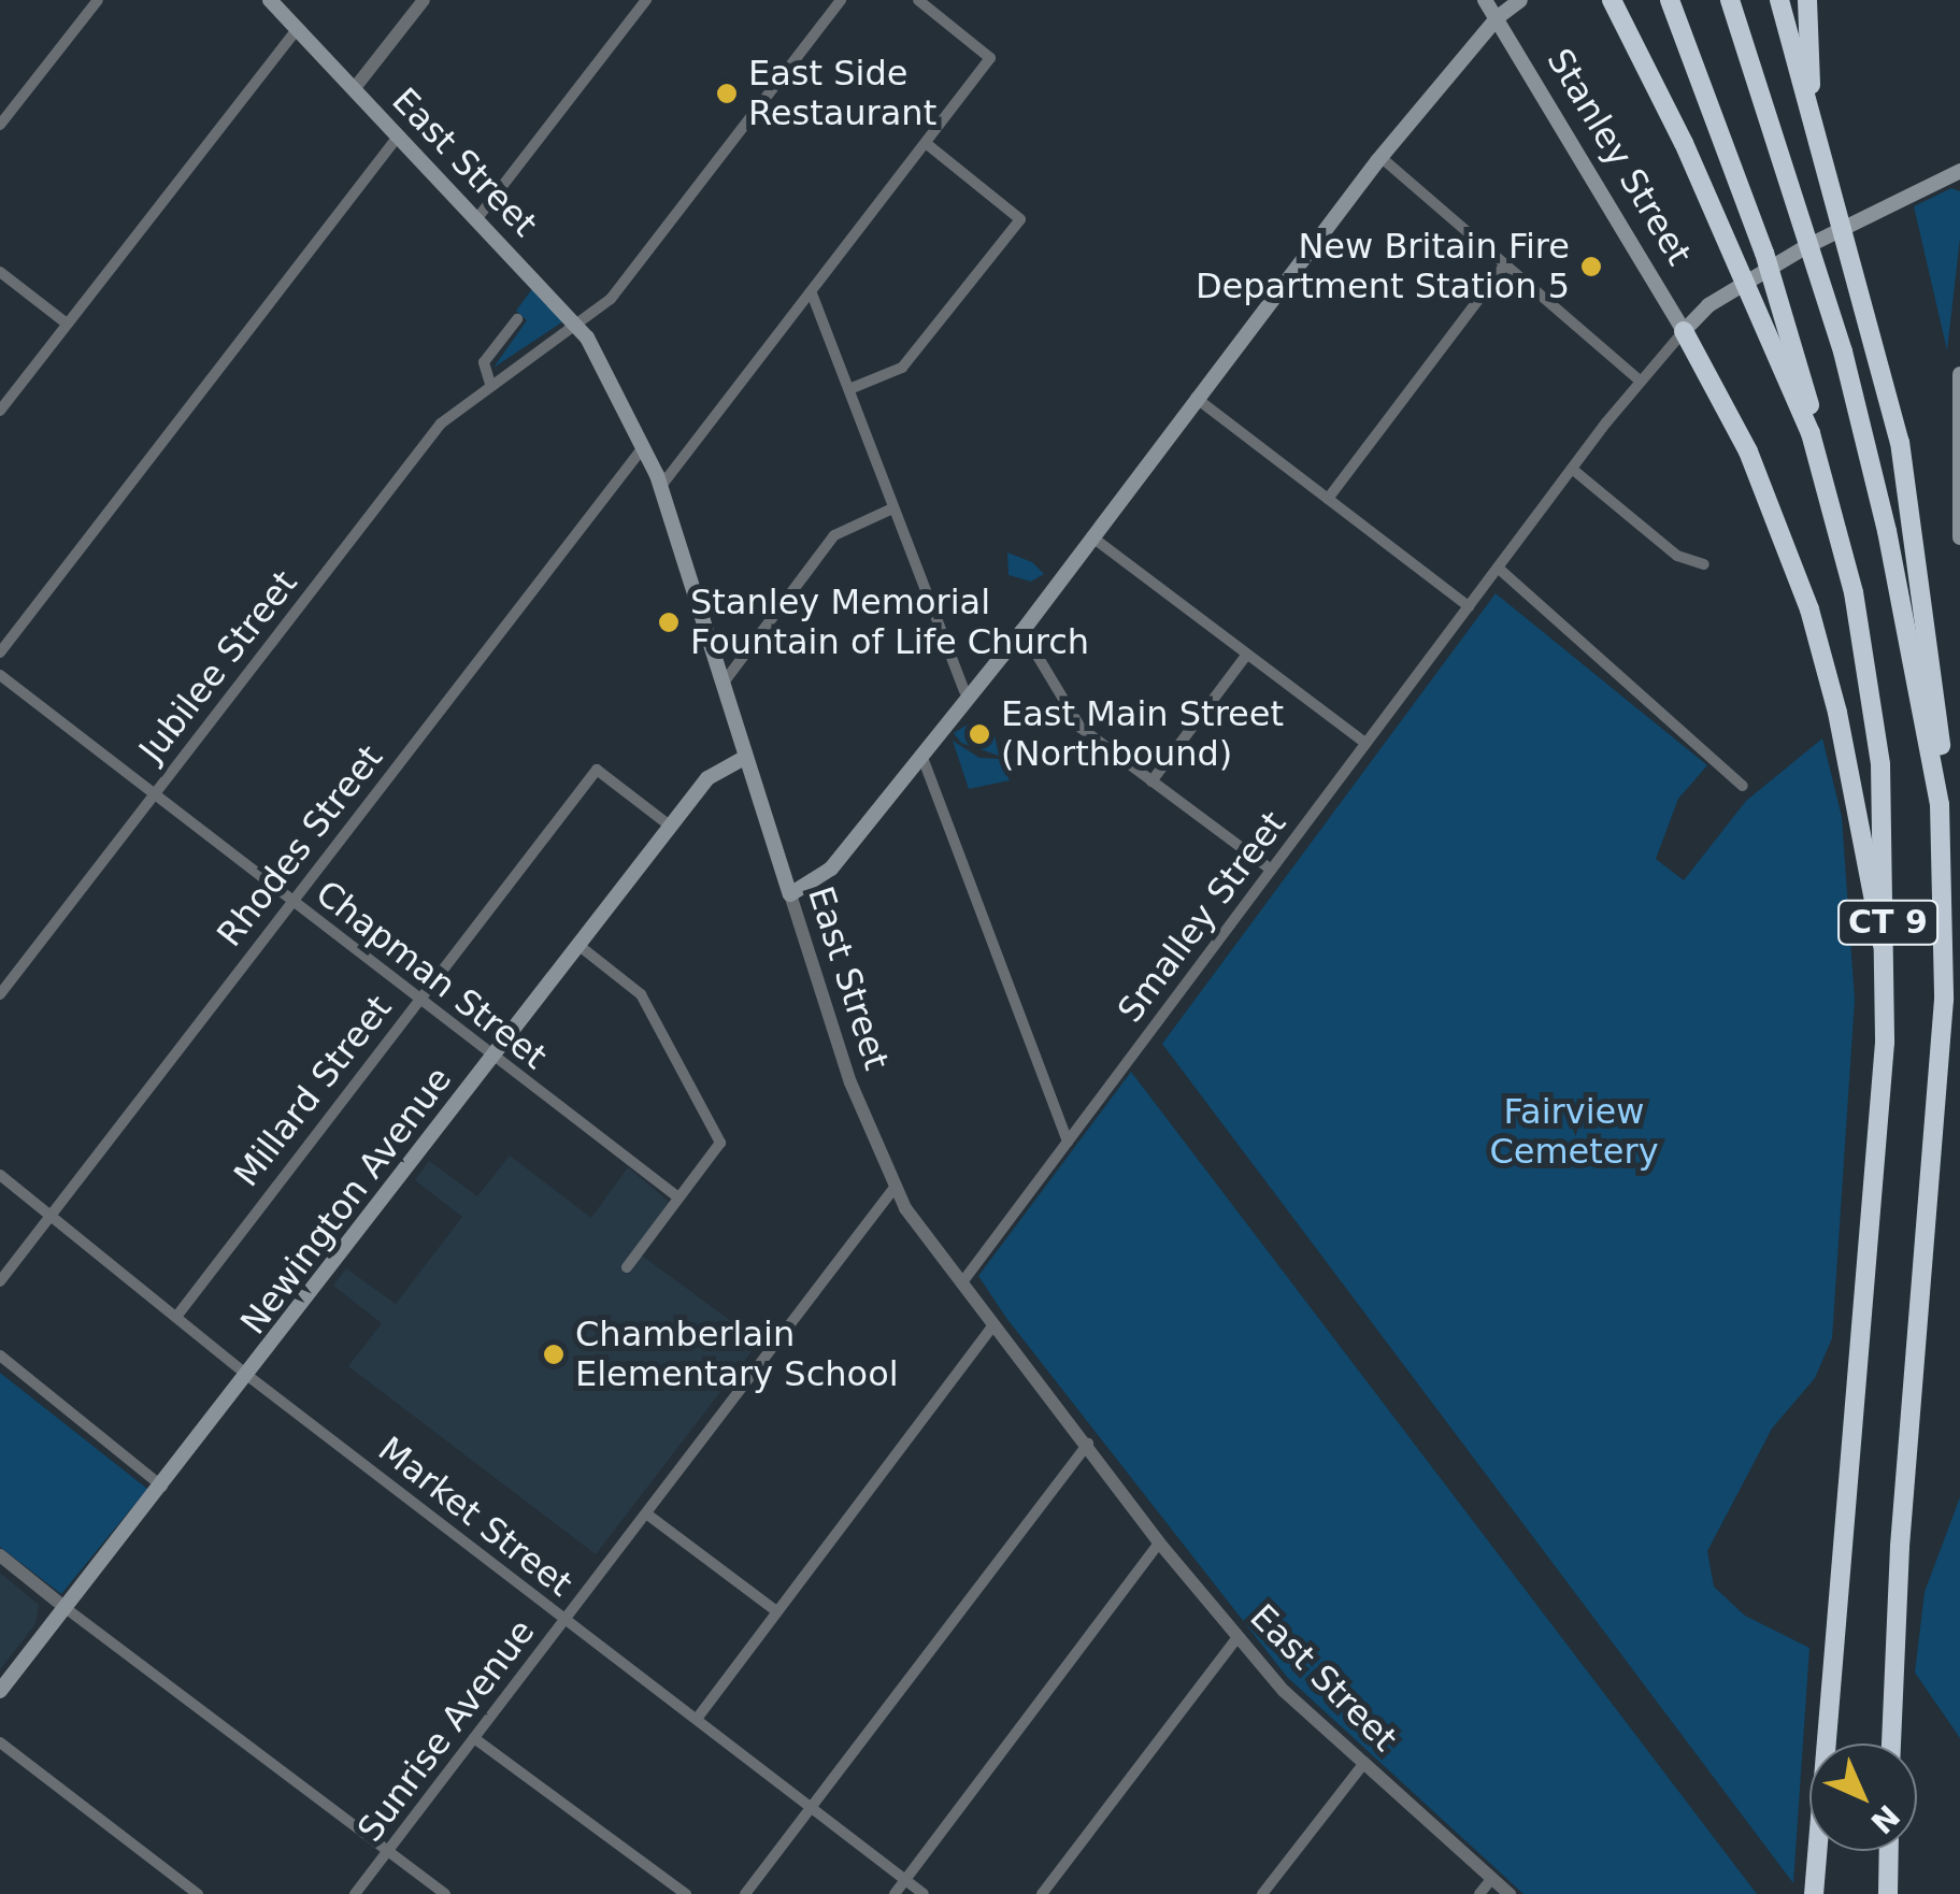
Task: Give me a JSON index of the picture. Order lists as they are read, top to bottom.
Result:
{
  "streets": {
    "highway": ["CT 9"],
    "main road": ["Stanley Street", "East Street", "Newington Avenue"],
    "street": [
      "Jubilee Street",
      "Rhodes Street",
      "Smalley Street",
      "Chapman Street",
      "Millard Street",
      "Market Street",
      "Sunrise Avenue"
    ]
  },
  "crossings": [
    ["Stanley Street", "Smalley Street"],
    ["East Street", "Jubilee Street"],
    ["East Street", "Rhodes Street"],
    ["East Street", "Smalley Street"],
    ["East Street", "Newington Avenue"],
    ["East Street", "Sunrise Avenue"],
    ["Jubilee Street", "Chapman Street"],
    ["Rhodes Street", "Chapman Street"],
    ["Rhodes Street", "Market Street"],
    ["Chapman Street", "Millard Street"],
    ["Chapman Street", "Newington Avenue"],
    ["Millard Street", "Newington Avenue"],
    ["Millard Street", "Market Street"],
    ["Newington Avenue", "Market Street"],
    ["Market Street", "Sunrise Avenue"]
  ],
  "parks": ["Fairview Cemetery"],
  "places": [
    "East Side Restaurant",
    "New Britain Fire Department Station 5",
    "Stanley Memorial Fountain of Life Church",
    "East Main Street (Northbound)",
    "Chamberlain Elementary School"
  ],
  "north": "bottom right"
}
